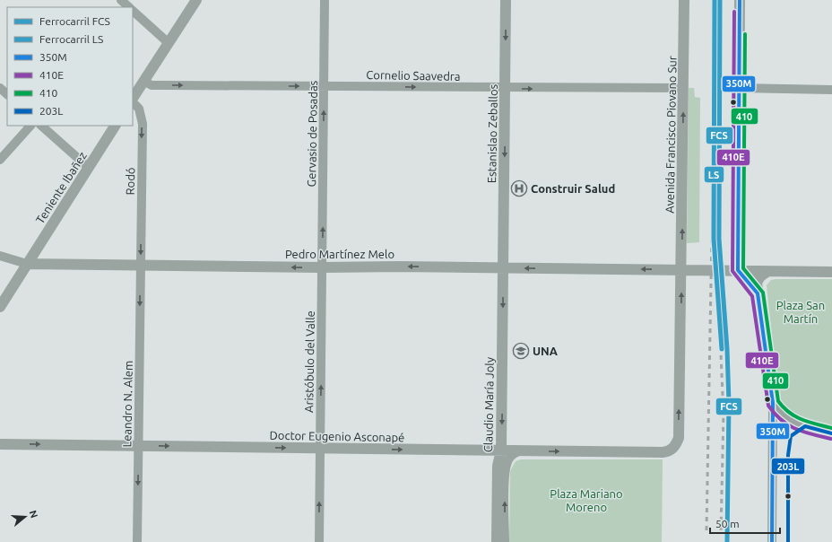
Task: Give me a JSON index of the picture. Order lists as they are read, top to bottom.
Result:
{
  "streets": {
    "street": [
      "Cornelio Saavedra",
      "Gervasio de Posadas",
      "Estanislao Zeballos",
      "Avenida Francisco Piovano Sur",
      "Rodó",
      "Teniente Ibañez",
      "Pedro Martínez Melo",
      "Aristóbulo del Valle",
      "Leandro N. Alem",
      "Claudio María Joly",
      "Doctor Eugenio Asconapé"
    ]
  },
  "crossings": [
    ["Cornelio Saavedra", "Gervasio de Posadas"],
    ["Cornelio Saavedra", "Estanislao Zeballos"],
    ["Cornelio Saavedra", "Avenida Francisco Piovano Sur"],
    ["Gervasio de Posadas", "Pedro Martínez Melo"],
    ["Gervasio de Posadas", "Aristóbulo del Valle"],
    ["Estanislao Zeballos", "Pedro Martínez Melo"],
    ["Estanislao Zeballos", "Claudio María Joly"],
    ["Avenida Francisco Piovano Sur", "Pedro Martínez Melo"],
    ["Avenida Francisco Piovano Sur", "Doctor Eugenio Asconapé"],
    ["Rodó", "Pedro Martínez Melo"],
    ["Rodó", "Leandro N. Alem"],
    ["Teniente Ibañez", "Pedro Martínez Melo"],
    ["Pedro Martínez Melo", "Aristóbulo del Valle"],
    ["Pedro Martínez Melo", "Leandro N. Alem"],
    ["Pedro Martínez Melo", "Claudio María Joly"],
    ["Aristóbulo del Valle", "Doctor Eugenio Asconapé"],
    ["Leandro N. Alem", "Doctor Eugenio Asconapé"],
    ["Claudio María Joly", "Doctor Eugenio Asconapé"]
  ],
  "one_way": [
    "Cornelio Saavedra",
    "Gervasio de Posadas",
    "Estanislao Zeballos",
    "Rodó",
    "Pedro Martínez Melo",
    "Aristóbulo del Valle",
    "Leandro N. Alem",
    "Doctor Eugenio Asconapé"
  ],
  "parks": ["Plaza San Martín", "Plaza Mariano Moreno"],
  "places": {
    "hospital": ["Construir Salud"],
    "school or university": ["UNA"]
  },
  "lines": [
    "rail line FCS",
    "rail line LS",
    "transit line 350M",
    "transit line 410E",
    "transit line 410",
    "transit line 203L"
  ],
  "legend": [
    "Ferrocarril FCS",
    "Ferrocarril LS",
    "350M",
    "410E",
    "410",
    "203L"
  ],
  "scale_bar": "50 m",
  "north": "right"
}
